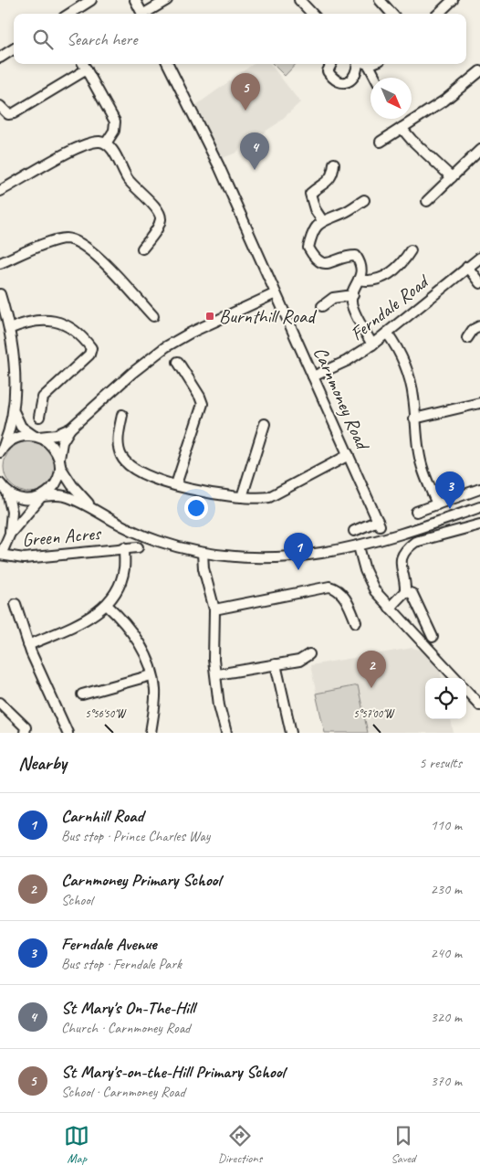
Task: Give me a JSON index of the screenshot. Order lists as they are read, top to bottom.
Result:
{
  "streets": {
    "street": ["Ferndale Road", "Carnmoney Road", "Green Acres"]
  },
  "crossings": [
    ["Ferndale Road", "Carnmoney Road"]
  ],
  "places": {
    "transit": ["Burnthill Road"]
  },
  "north": "bottom right",
  "page": {
    "search": "Search here",
    "pins": [
      "5",
      "4",
      "3",
      "1",
      "2"
    ],
    "heading": ["Nearby", "5 results"],
    "list": [
      {
        "mark": "1",
        "name": "Carnhill Road",
        "note": "Bus stop · Prince Charles Way",
        "value": "110 m"
      },
      {
        "mark": "2",
        "name": "Carnmoney Primary School",
        "note": "School",
        "value": "230 m"
      },
      {
        "mark": "3",
        "name": "Ferndale Avenue",
        "note": "Bus stop · Ferndale Park",
        "value": "240 m"
      },
      {
        "mark": "4",
        "name": "St Mary's On-The-Hill",
        "note": "Church · Carnmoney Road",
        "value": "320 m"
      },
      {
        "mark": "5",
        "name": "St Mary's-on-the-Hill Primary School",
        "note": "School · Carnmoney Road",
        "value": "370 m"
      }
    ],
    "nav": ["Map", "Directions", "Saved"]
  },
  "coordinates": ["5°56'50\"W", "5°57'00\"W"]
}
